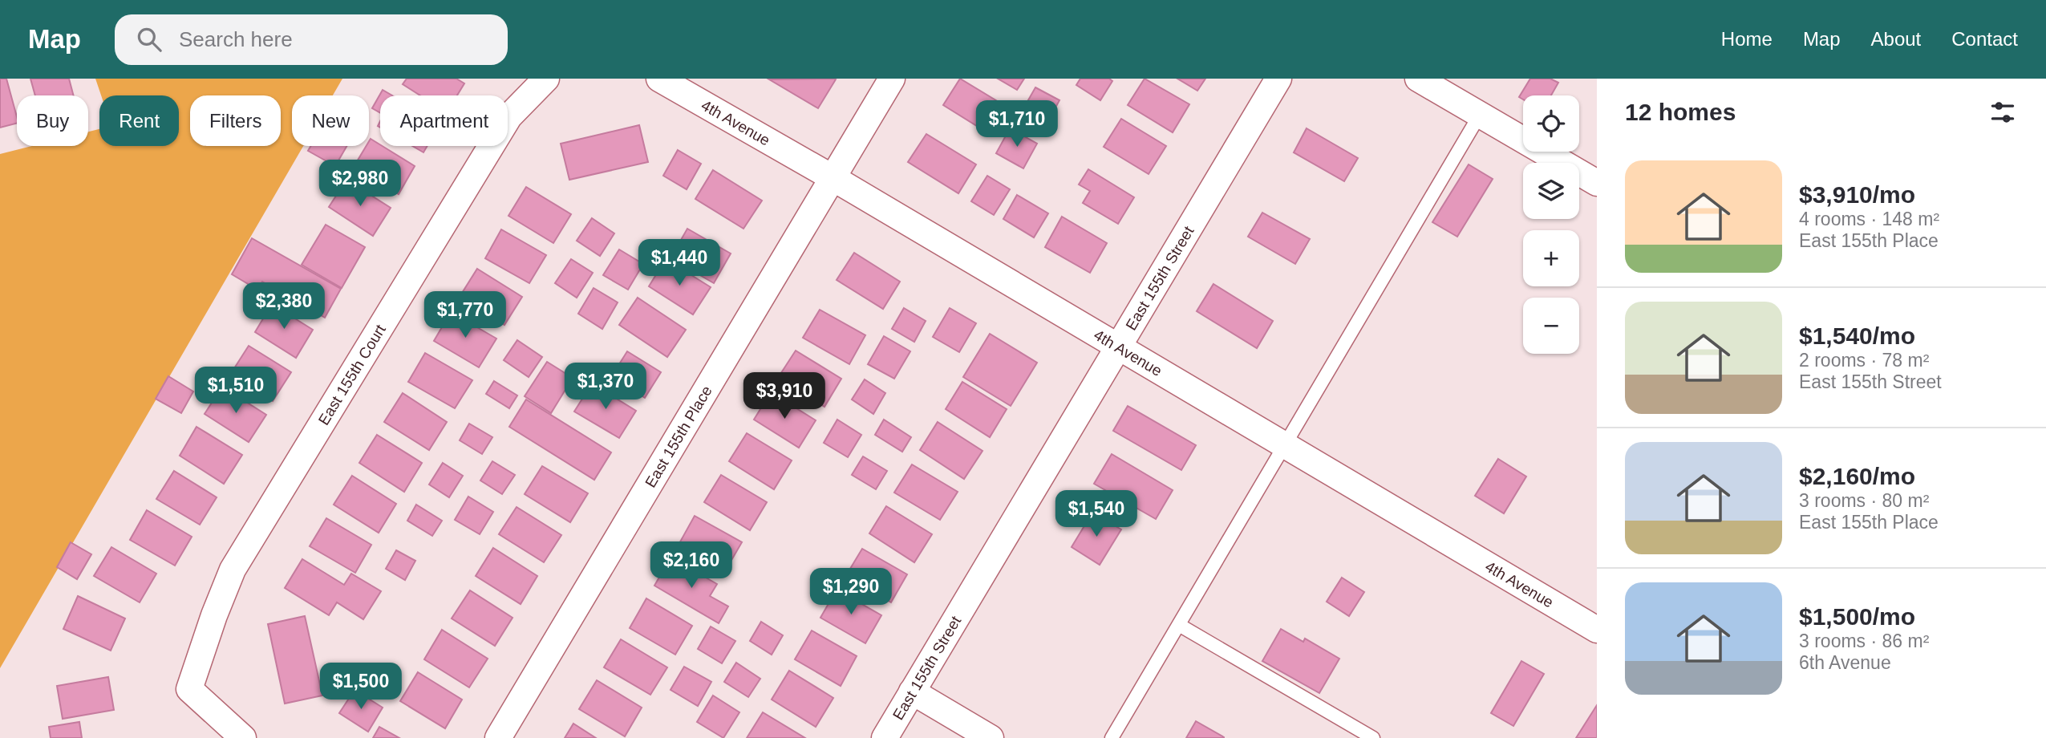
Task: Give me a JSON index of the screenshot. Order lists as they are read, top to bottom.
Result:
{
  "streets": {
    "street": [
      "4th Avenue",
      "East 155th Street",
      "East 155th Court",
      "East 155th Place"
    ]
  },
  "crossings": [
    ["4th Avenue", "East 155th Street"],
    ["4th Avenue", "East 155th Place"]
  ],
  "page": {
    "header": "Map",
    "search": "Search here",
    "nav": [
      "Home",
      "Map",
      "About",
      "Contact"
    ],
    "heading": "12 homes",
    "map_buttons": ["+", "−"],
    "chip": [
      "Buy",
      "Rent",
      "Filters",
      "New",
      "Apartment"
    ],
    "price": [
      "$1,710",
      "$2,980",
      "$1,440",
      "$2,380",
      "$1,770",
      "$1,370",
      "$1,510",
      "$3,910",
      "$1,540",
      "$2,160",
      "$1,290",
      "$1,500"
    ],
    "list": [
      {
        "name": "$3,910/mo",
        "note": "4 rooms · 148 m² · East 155th Place"
      },
      {
        "name": "$1,540/mo",
        "note": "2 rooms · 78 m² · East 155th Street"
      },
      {
        "name": "$2,160/mo",
        "note": "3 rooms · 80 m² · East 155th Place"
      },
      {
        "name": "$1,500/mo",
        "note": "3 rooms · 86 m² · 6th Avenue"
      }
    ]
  }
}
